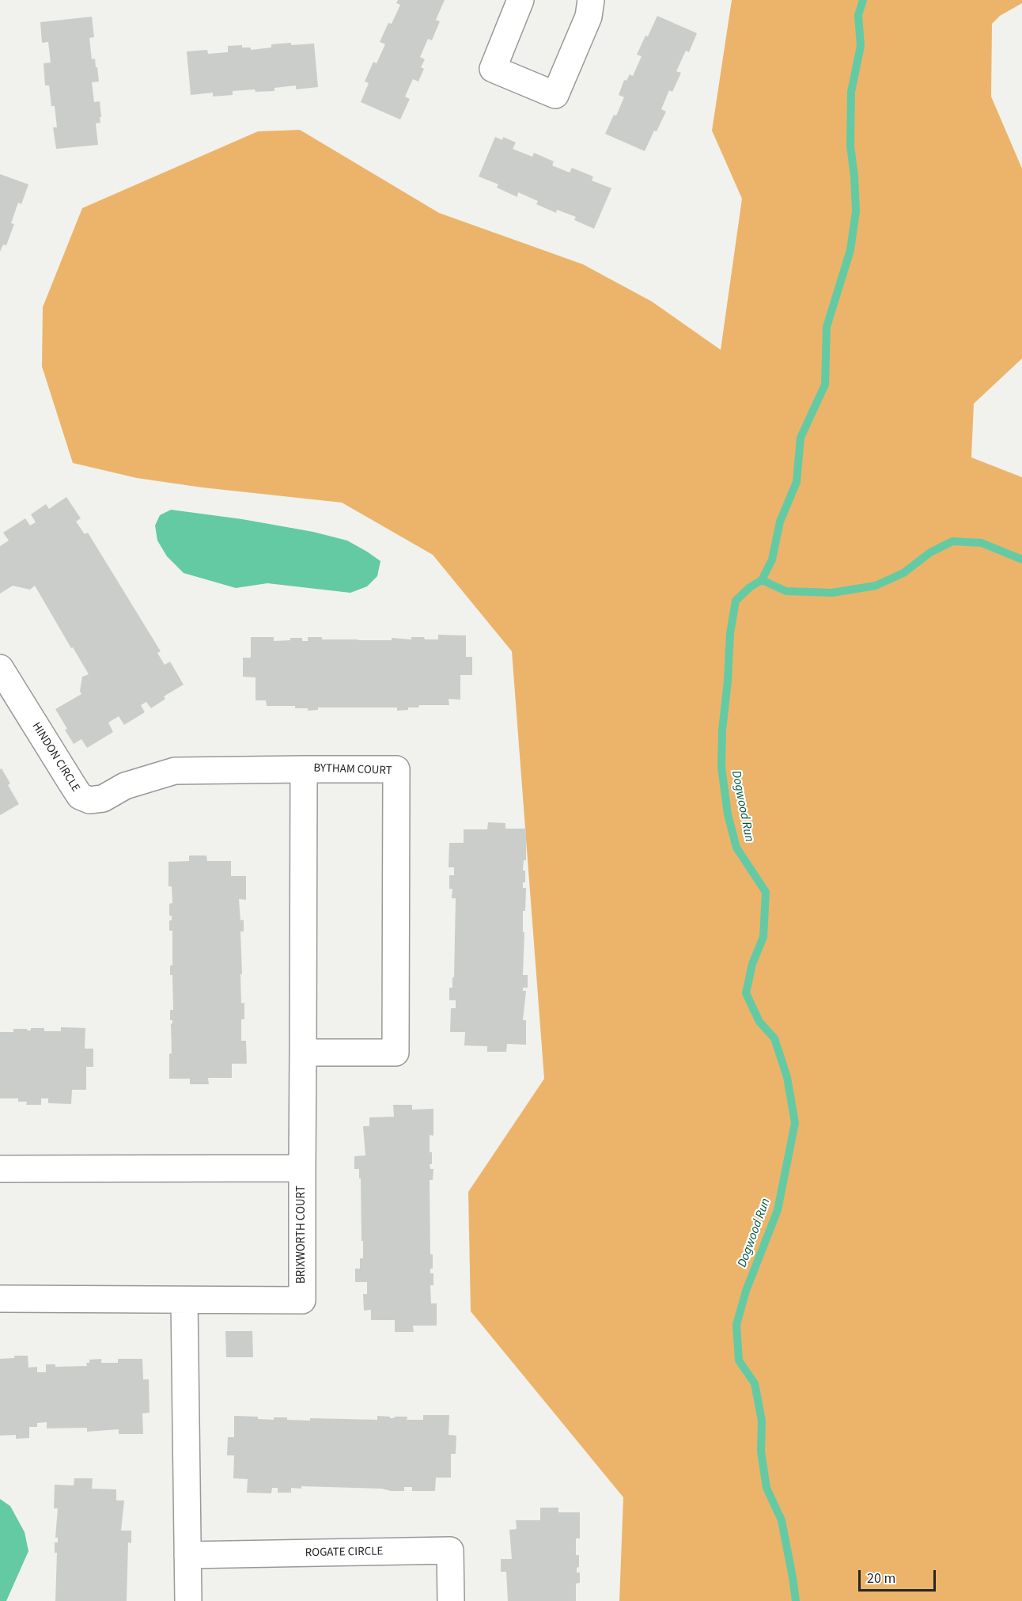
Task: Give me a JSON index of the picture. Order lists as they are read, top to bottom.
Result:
{
  "streets": {
    "street": [
      "HINDON CIRCLE",
      "BYTHAM COURT",
      "BRIXWORTH COURT",
      "ROGATE CIRCLE"
    ]
  },
  "crossings": [
    ["HINDON CIRCLE", "BYTHAM COURT"],
    ["BYTHAM COURT", "BRIXWORTH COURT"]
  ],
  "water": ["Dogwood Run"],
  "scale_bar": "20 m"
}
